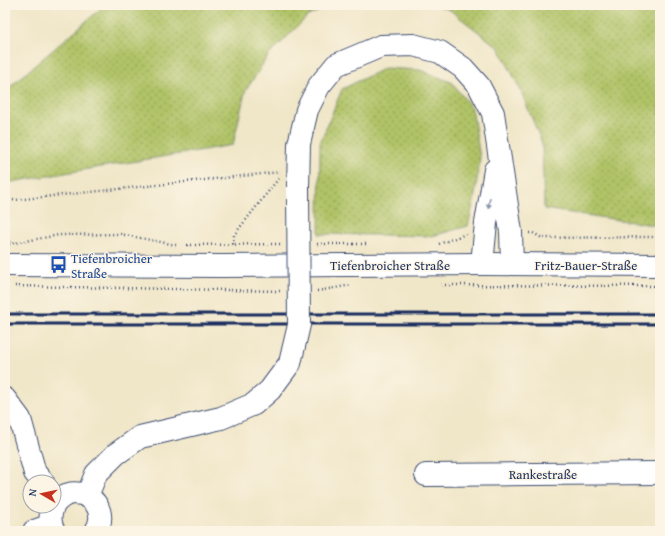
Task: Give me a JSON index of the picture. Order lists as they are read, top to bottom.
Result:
{
  "streets": {
    "street": ["Tiefenbroicher Straße", "Fritz-Bauer-Straße", "Rankestraße"]
  },
  "crossings": [
    ["Tiefenbroicher Straße", "Fritz-Bauer-Straße"]
  ],
  "places": {
    "bus stop": ["Tiefenbroicher Straße"]
  },
  "north": "left"
}
